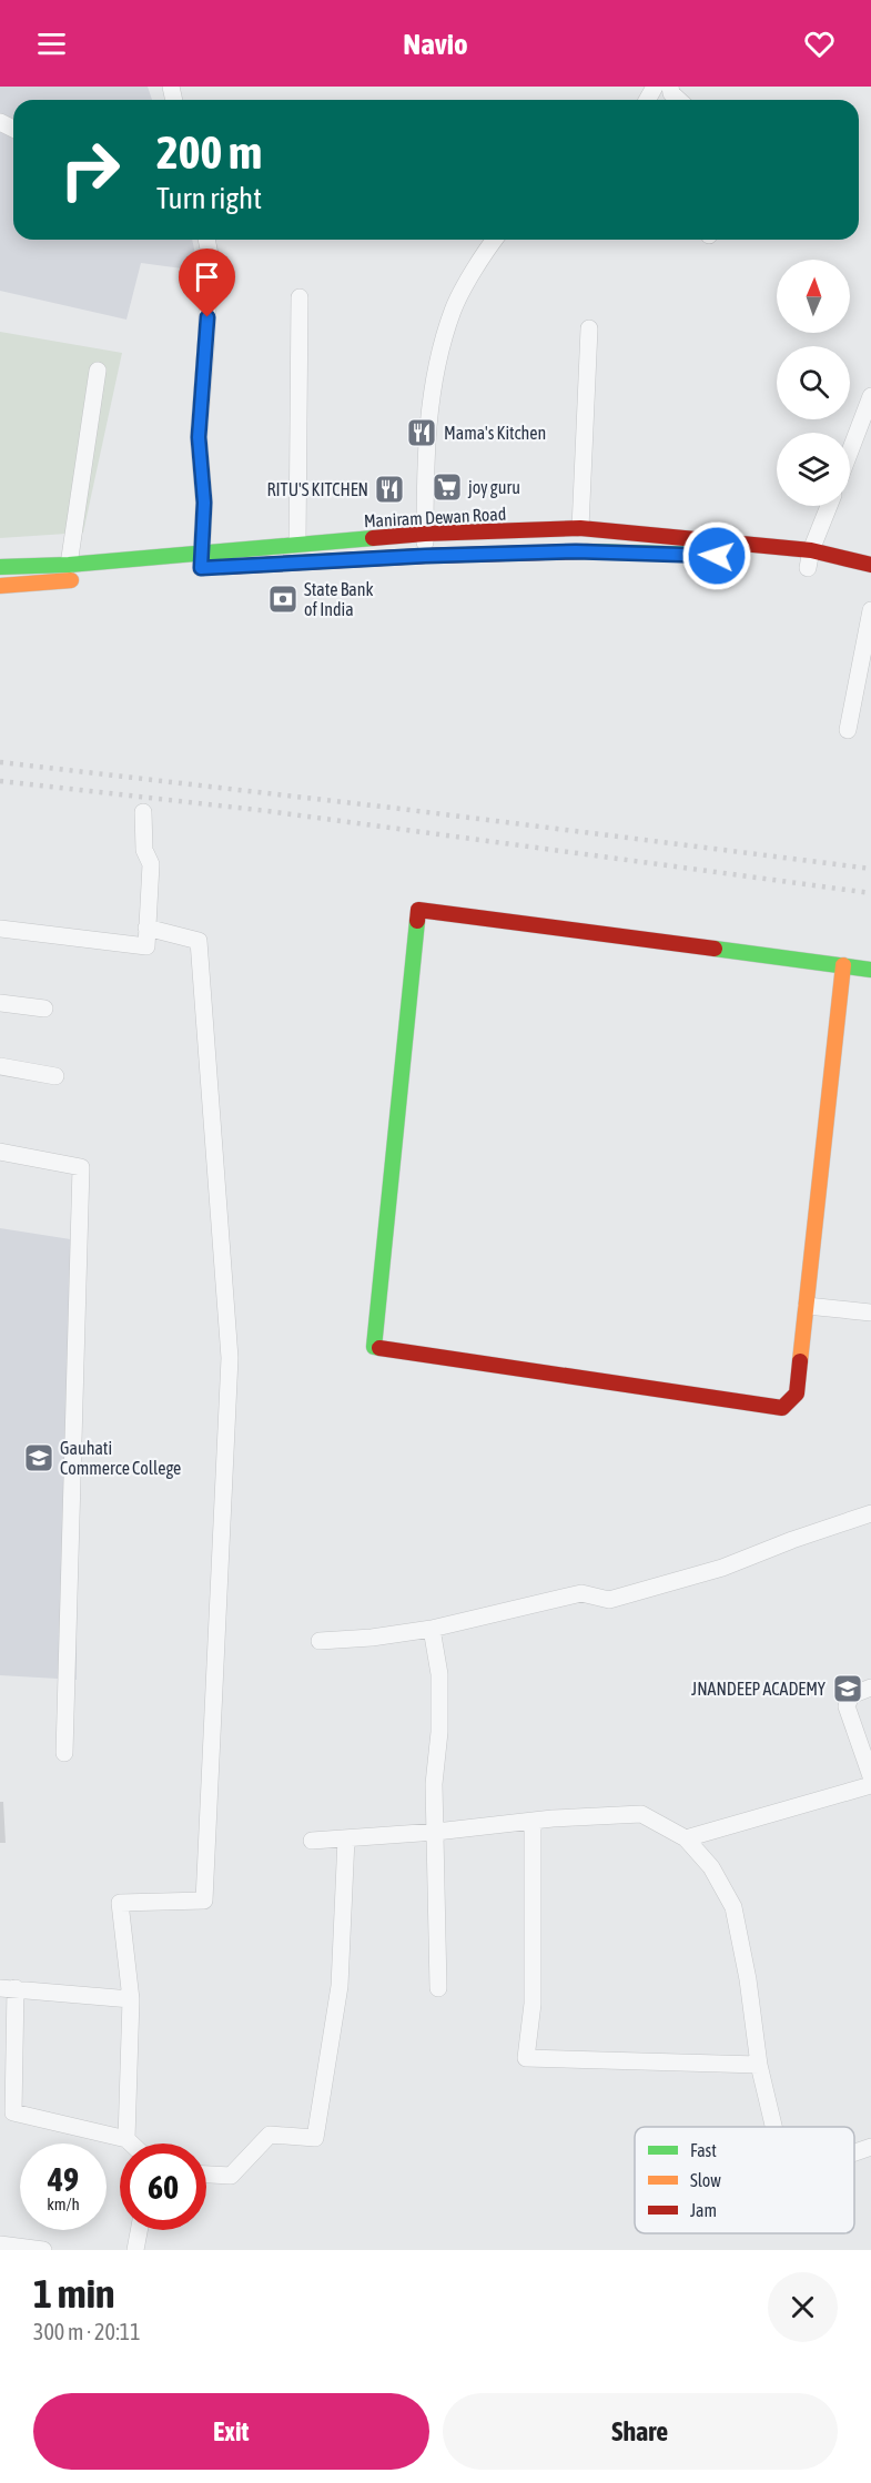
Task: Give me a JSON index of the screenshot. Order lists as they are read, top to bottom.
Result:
{
  "streets": {
    "street": ["Maniram Dewan Road"]
  },
  "places": {
    "restaurant": ["Mama's Kitchen", "RITU'S KITCHEN"],
    "supermarket": ["joy guru"],
    "bank": ["State Bank of India"],
    "school or university": ["Gauhati Commerce College", "JNANDEEP ACADEMY"]
  },
  "legend": ["Fast", "Slow", "Jam"],
  "north": "top",
  "page": {
    "header": "Navio",
    "turn": ["200 m", "Turn right"],
    "speed": "49 km/h",
    "limit": "60",
    "heading": ["1 min", "300 m · 20:11"],
    "buttons": ["Exit", "Share"]
  }
}
